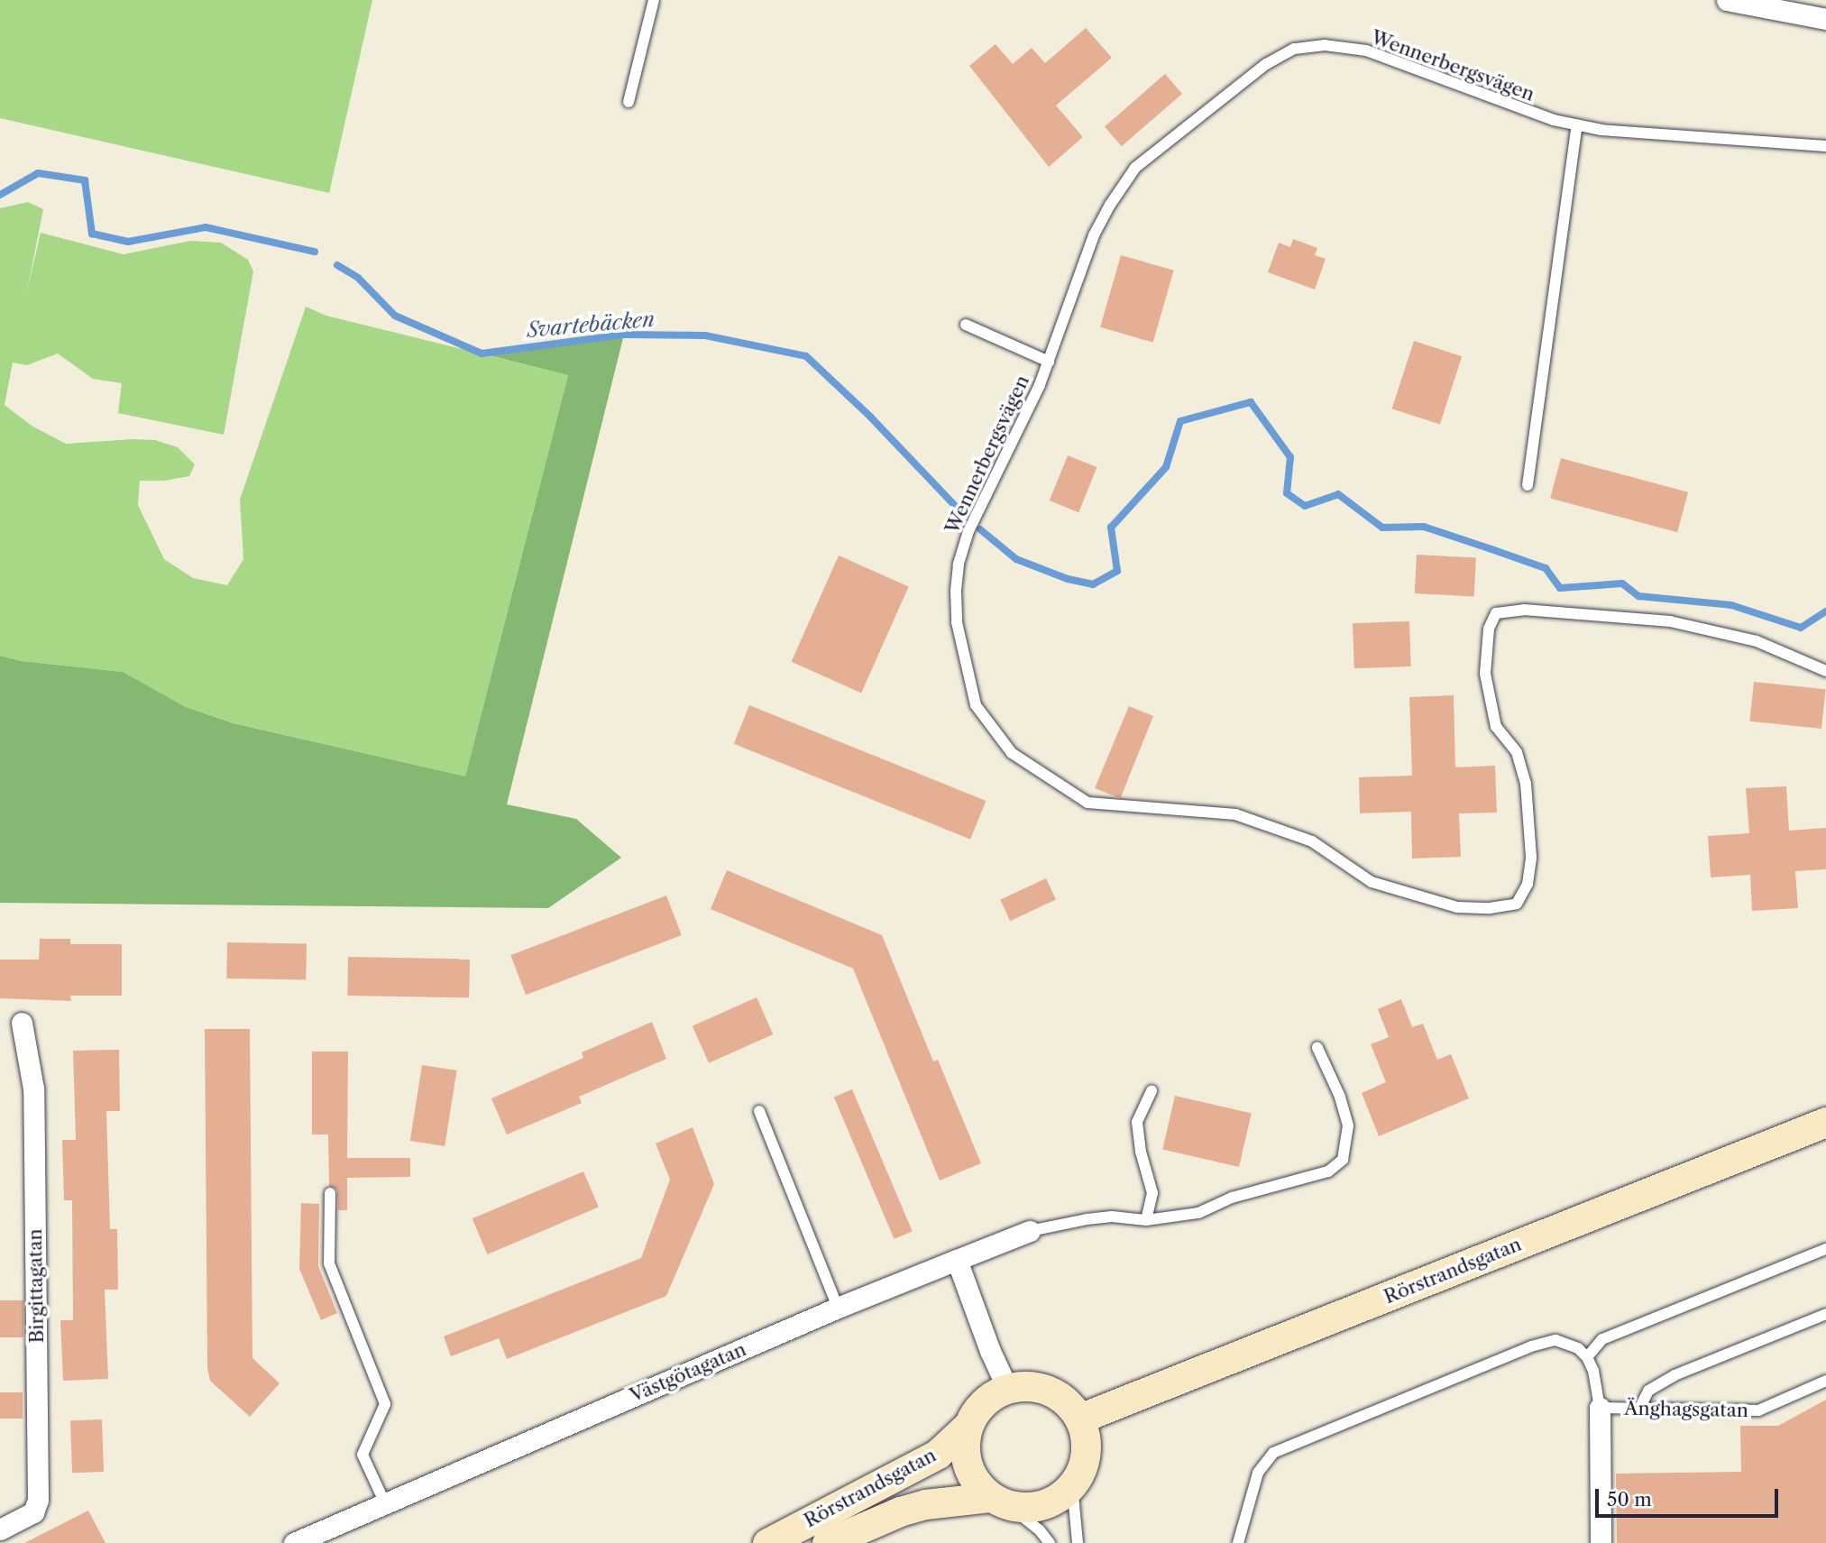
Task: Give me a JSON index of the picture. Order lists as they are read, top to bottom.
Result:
{
  "streets": {
    "main road": ["Rörstrandsgatan"],
    "street": ["Birgittagatan", "Västgötagatan", "Änghagsgatan"],
    "lane": ["Wennerbergsvägen"]
  },
  "water": ["Svartebäcken"],
  "scale_bar": "50 m"
}
